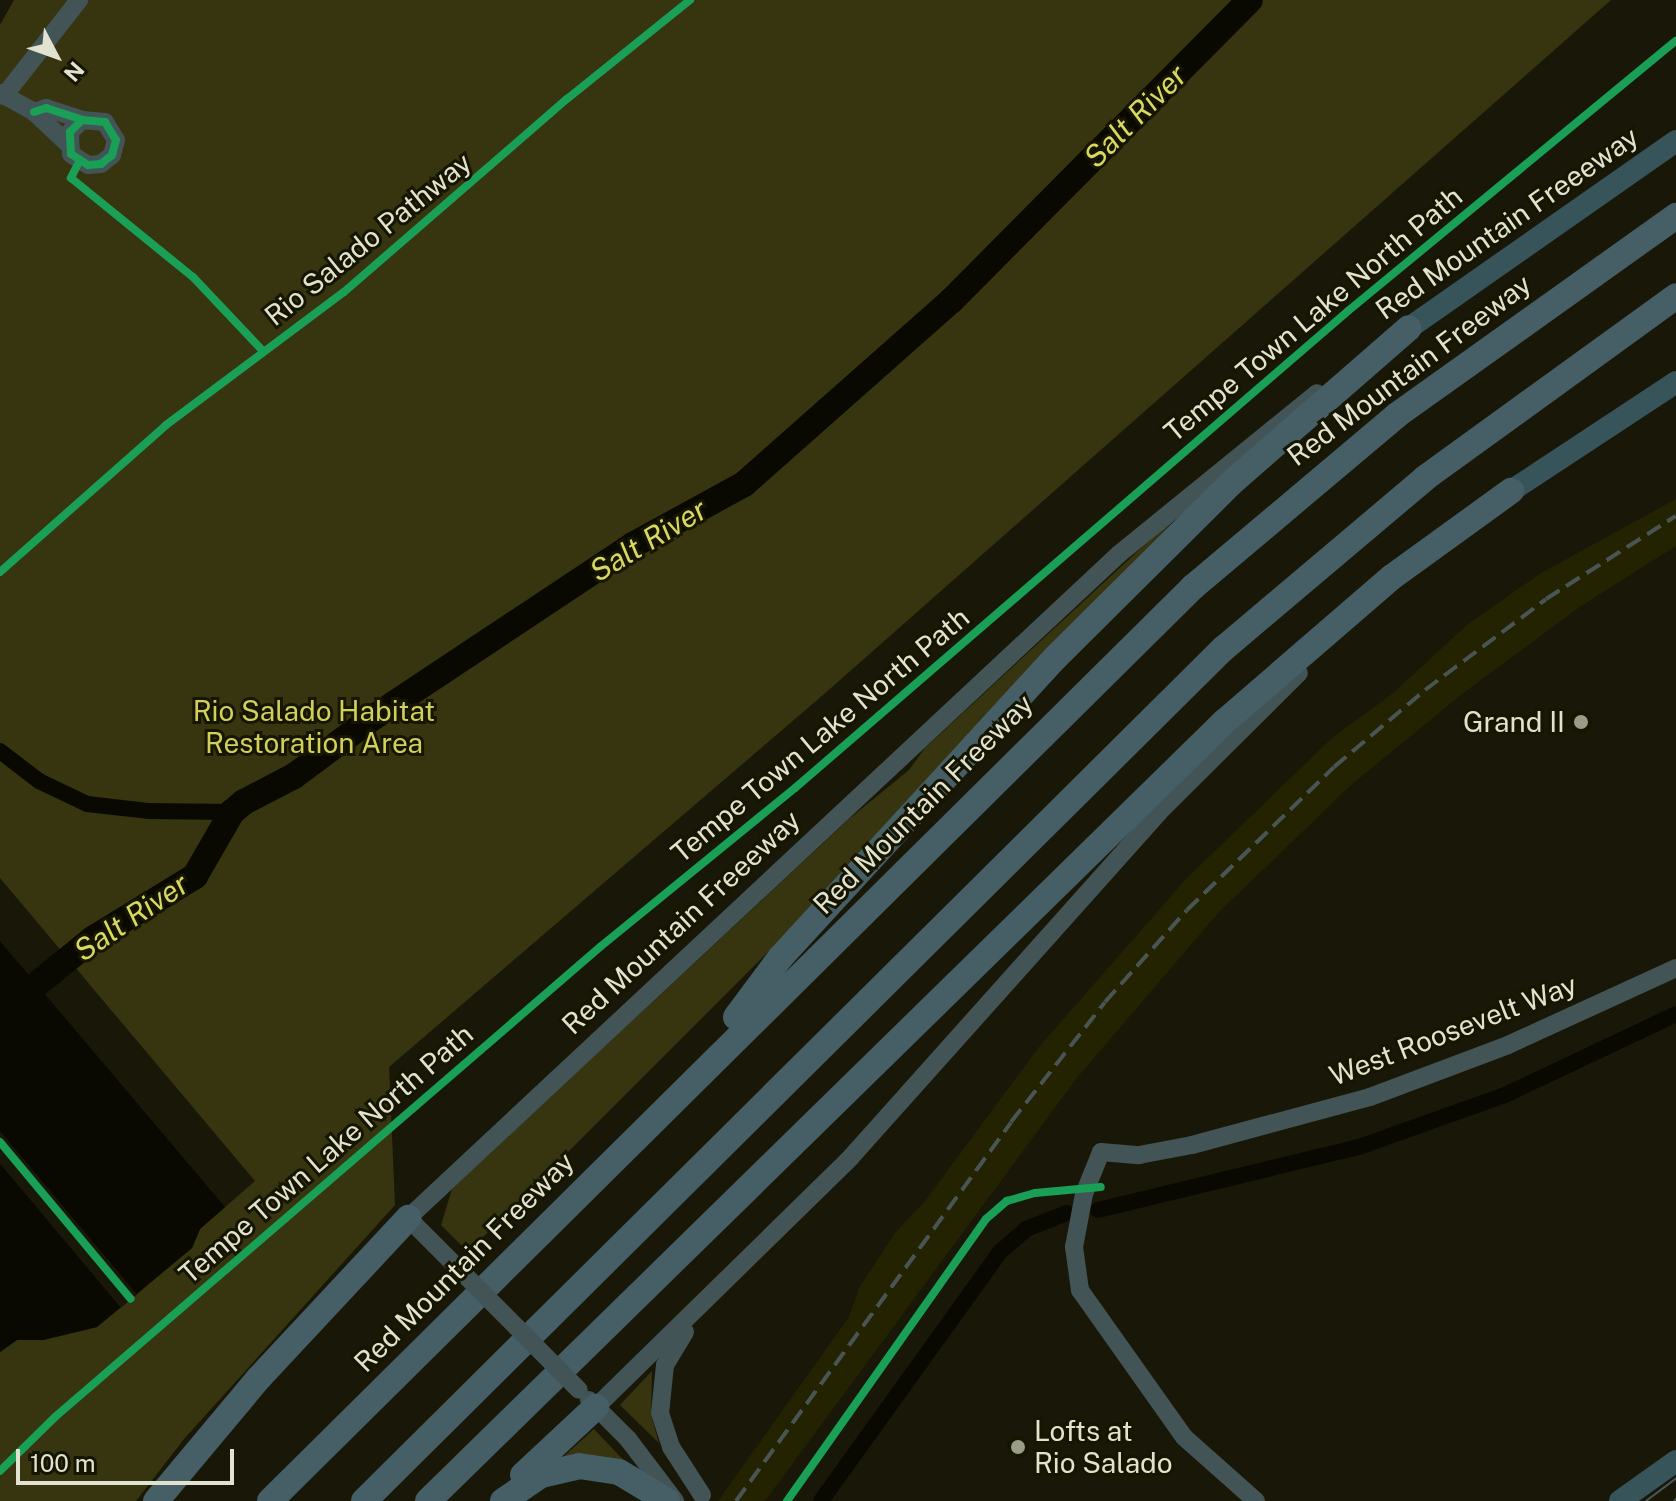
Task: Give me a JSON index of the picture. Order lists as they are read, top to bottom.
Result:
{
  "streets": {
    "highway": ["Red Mountain Freeway"],
    "main road": ["Red Mountain Freeeway"],
    "street": ["West Roosevelt Way"],
    "cycle path": ["Rio Salado Pathway", "Tempe Town Lake North Path"]
  },
  "water": ["Salt River"],
  "parks": ["Rio Salado Habitat Restoration Area"],
  "places": ["Grand II", "Lofts at Rio Salado"],
  "scale_bar": "100 m",
  "north": "bottom right"
}
